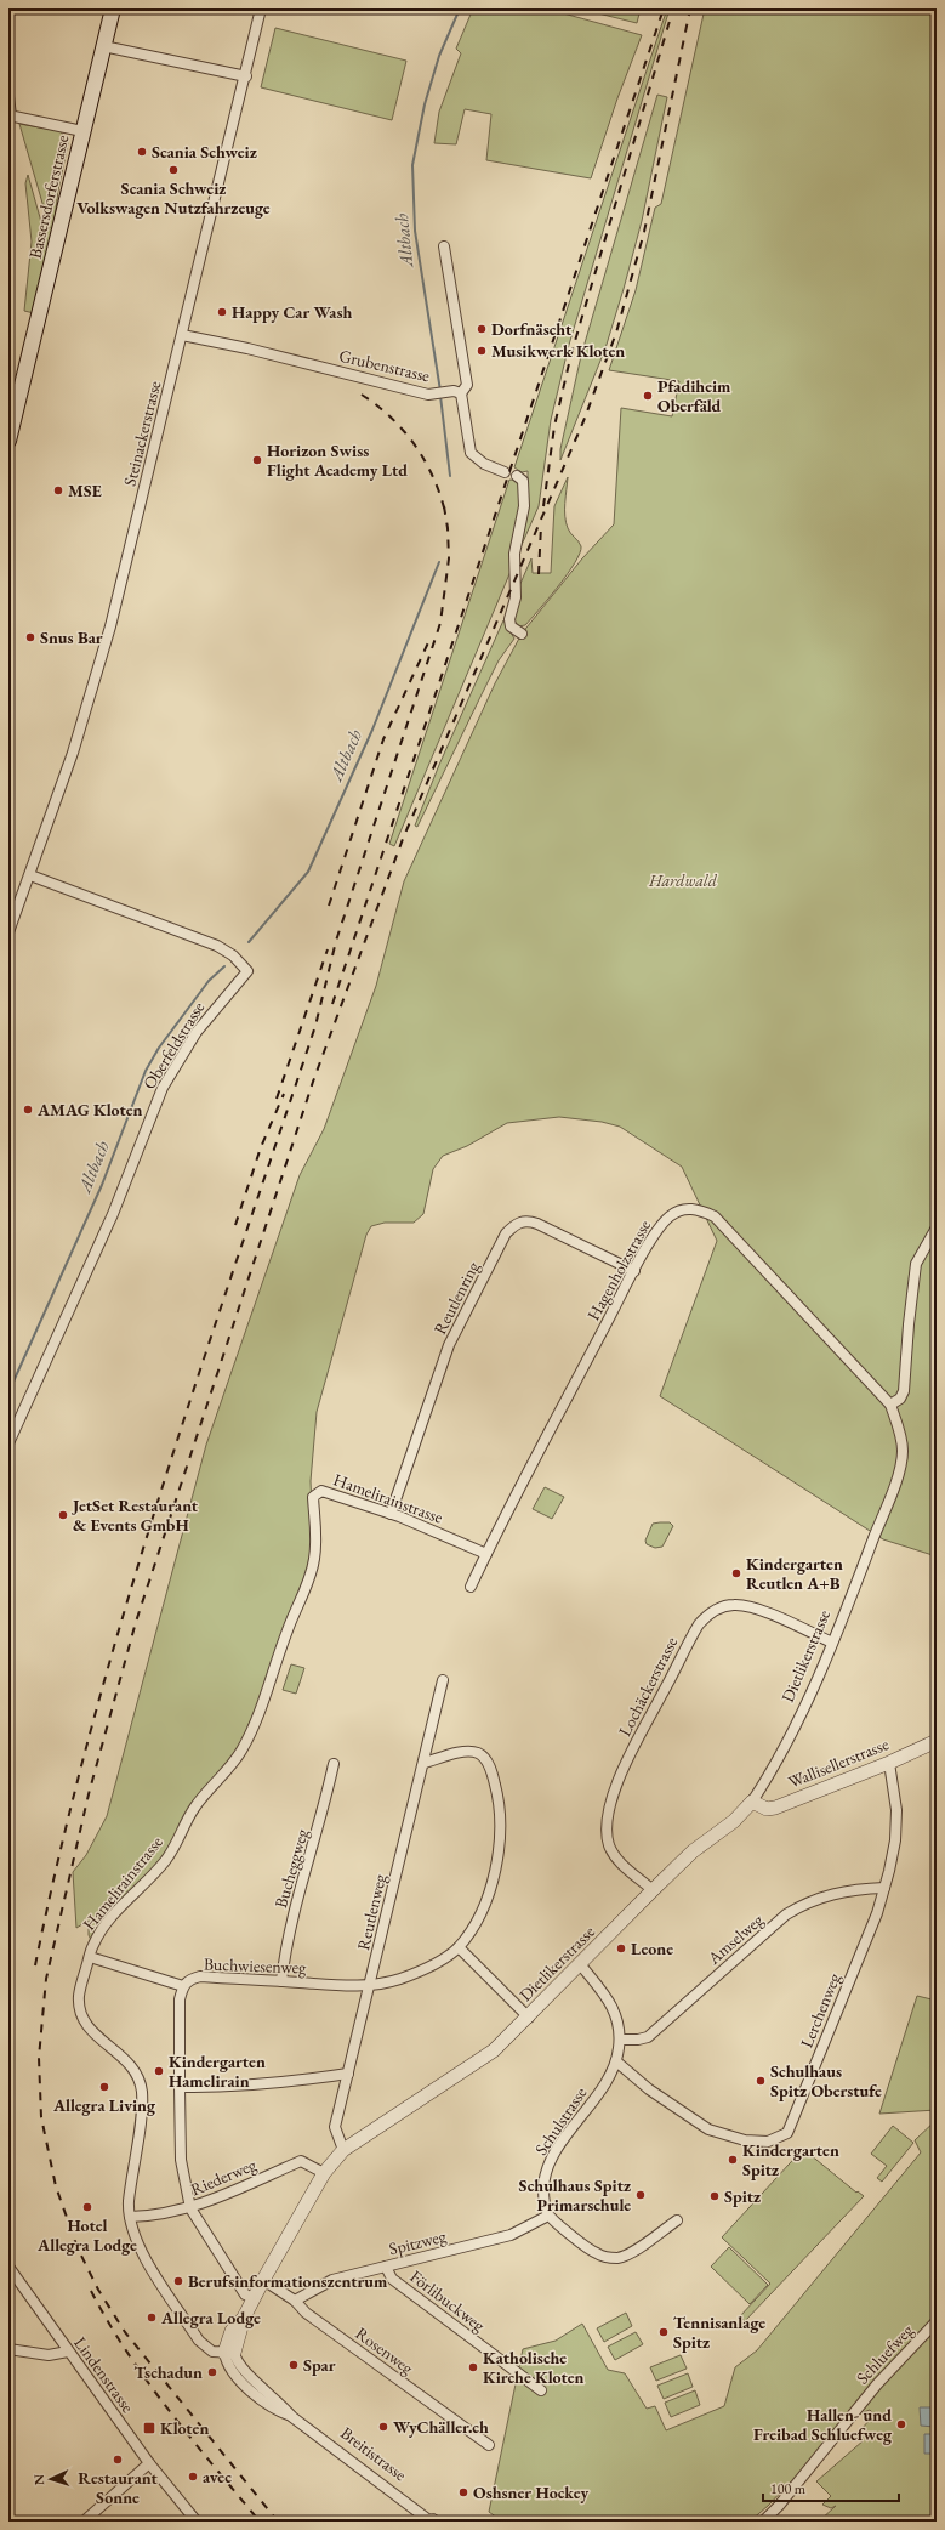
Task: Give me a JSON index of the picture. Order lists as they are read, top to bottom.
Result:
{
  "streets": {
    "main road": ["Bassersdorferstrasse"],
    "street": [
      "Grubenstrasse",
      "Steinackerstrasse",
      "Oberfeldstrasse",
      "Hagenholzstrasse",
      "Reutlenring",
      "Hamelirainstrasse",
      "Dietlikerstrasse",
      "Lochäckerstrasse",
      "Wallisellerstrasse",
      "Bucheggweg",
      "Reutlenweg",
      "Amselweg",
      "Buchwiesenweg",
      "Lerchenweg",
      "Schulstrasse",
      "Riederweg",
      "Spitzweg",
      "Förlibuckweg",
      "Rosenweg",
      "Schluefweg",
      "Lindenstrasse",
      "Breitistrasse"
    ]
  },
  "crossings": [
    ["Grubenstrasse", "Steinackerstrasse"],
    ["Steinackerstrasse", "Oberfeldstrasse"],
    ["Hagenholzstrasse", "Reutlenring"],
    ["Hagenholzstrasse", "Hamelirainstrasse"],
    ["Hagenholzstrasse", "Dietlikerstrasse"],
    ["Reutlenring", "Hamelirainstrasse"],
    ["Hamelirainstrasse", "Dietlikerstrasse"],
    ["Hamelirainstrasse", "Riederweg"],
    ["Hamelirainstrasse", "Breitistrasse"],
    ["Dietlikerstrasse", "Lochäckerstrasse"],
    ["Dietlikerstrasse", "Wallisellerstrasse"],
    ["Dietlikerstrasse", "Reutlenweg"],
    ["Dietlikerstrasse", "Buchwiesenweg"],
    ["Dietlikerstrasse", "Schulstrasse"],
    ["Dietlikerstrasse", "Riederweg"],
    ["Dietlikerstrasse", "Rosenweg"],
    ["Dietlikerstrasse", "Breitistrasse"],
    ["Wallisellerstrasse", "Lerchenweg"],
    ["Bucheggweg", "Buchwiesenweg"],
    ["Reutlenweg", "Buchwiesenweg"],
    ["Amselweg", "Lerchenweg"],
    ["Amselweg", "Schulstrasse"],
    ["Buchwiesenweg", "Riederweg"],
    ["Lerchenweg", "Schulstrasse"],
    ["Schulstrasse", "Spitzweg"],
    ["Spitzweg", "Förlibuckweg"],
    ["Spitzweg", "Rosenweg"]
  ],
  "water": ["Altbach"],
  "parks": ["Hardwald"],
  "places": {
    "other": [
      "Scania Schweiz",
      "Scania Schweiz Volkswagen Nutzfahrzeuge",
      "Happy Car Wash",
      "Dorfnäscht",
      "Musikwerk Kloten",
      "Pfadiheim Oberfäld",
      "Horizon Swiss Flight Academy Ltd",
      "MSE",
      "Snus Bar",
      "AMAG Kloten",
      "JetSet Restaurant & Events GmbH",
      "Kindergarten Reutlen A+B",
      "Leone",
      "Kindergarten Hamelirain",
      "Schulhaus Spitz Oberstufe",
      "Allegra Living",
      "Kindergarten Spitz",
      "Schulhaus Spitz Primarschule",
      "Spitz",
      "Hotel Allegra Lodge",
      "Berufsinformationszentrum",
      "Allegra Lodge",
      "Tennisanlage Spitz",
      "Spar",
      "Katholische Kirche Kloten",
      "Tschadun",
      "Hallen- und Freibad Schluefweg",
      "WyChäller.ch",
      "Restaurant Sonne",
      "avec",
      "Oshsner Hockey"
    ],
    "transit": ["Kloten"]
  },
  "scale_bar": "100 m",
  "north": "left"
}
